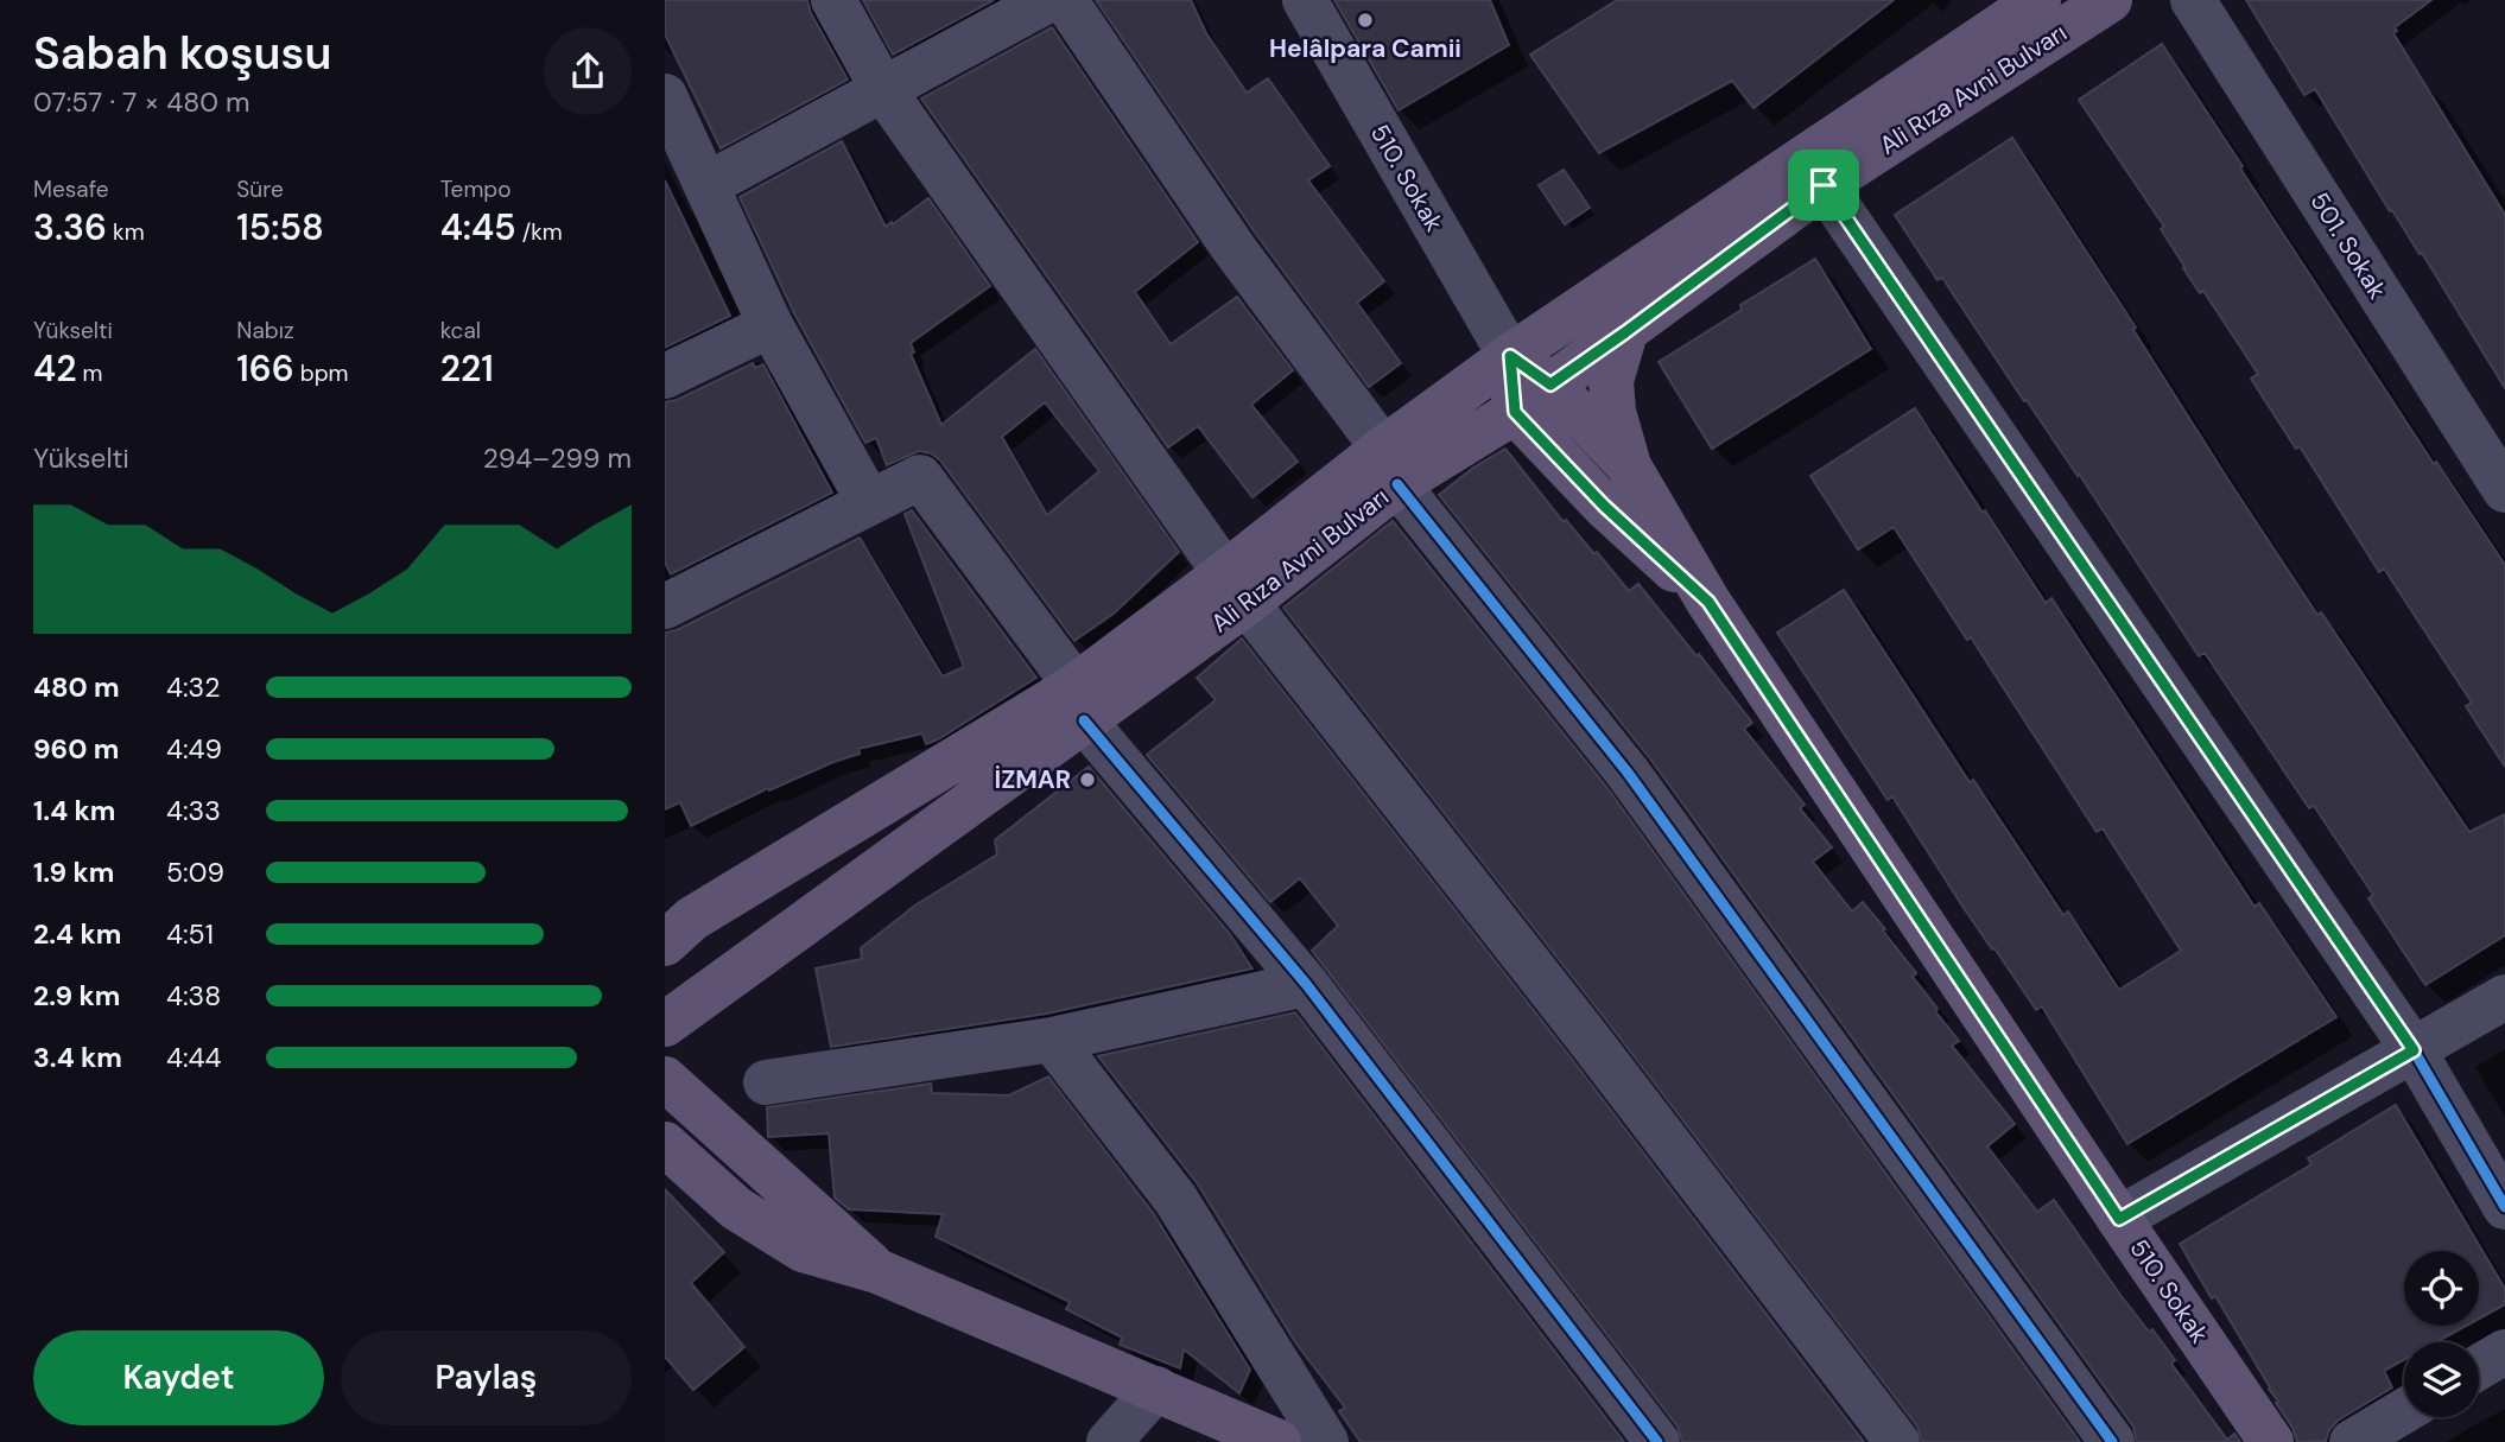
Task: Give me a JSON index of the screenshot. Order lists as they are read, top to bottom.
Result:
{
  "streets": {
    "main road": ["Ali Rıza Avni Bulvarı", "510. Sokak"],
    "street": ["501. Sokak"]
  },
  "crossings": [
    ["Ali Rıza Avni Bulvarı", "510. Sokak"]
  ],
  "places": ["Helâlpara Camii", "İZMAR"],
  "page": {
    "heading": ["Sabah koşusu", "07:57 · 7 × 480 m"],
    "stats": [
      ["Mesafe", "3.36 km"],
      ["Süre", "15:58"],
      ["Tempo", "4:45 /km"],
      ["Yükselti", "42 m"],
      ["Nabız", "166 bpm"],
      ["kcal", "221"]
    ],
    "chart": ["Yükselti", "294–299 m"],
    "list": [
      {
        "name": "480 m",
        "note": "4:32"
      },
      {
        "name": "960 m",
        "note": "4:49"
      },
      {
        "name": "1.4 km",
        "note": "4:33"
      },
      {
        "name": "1.9 km",
        "note": "5:09"
      },
      {
        "name": "2.4 km",
        "note": "4:51"
      },
      {
        "name": "2.9 km",
        "note": "4:38"
      },
      {
        "name": "3.4 km",
        "note": "4:44"
      }
    ],
    "buttons": ["Kaydet", "Paylaş"]
  }
}
